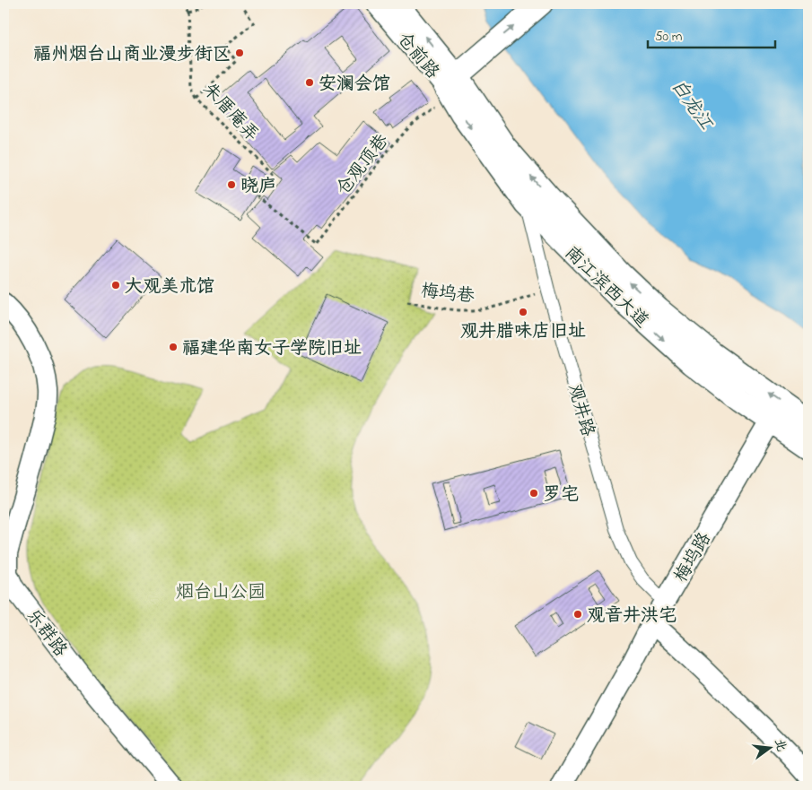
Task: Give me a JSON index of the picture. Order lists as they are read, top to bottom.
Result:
{
  "streets": {
    "main road": ["南江滨西大道"],
    "street": [
      "仓前路",
      "观井路",
      "梅坞路",
      "乐群路"
    ],
    "path": ["朱厝庵弄", "仓观顶巷", "梅坞巷"]
  },
  "crossings": [
    ["仓前路", "南江滨西大道"],
    ["朱厝庵弄", "仓观顶巷"],
    ["南江滨西大道", "观井路"],
    ["南江滨西大道", "梅坞路"],
    ["观井路", "梅坞路"]
  ],
  "water": ["白龙江"],
  "parks": ["烟台山公园"],
  "places": [
    "福州烟台山商业漫步街区",
    "安澜会馆",
    "晓庐",
    "大观美术馆",
    "观井腊味店旧址",
    "福建华南女子学院旧址",
    "罗宅",
    "观音井洪宅"
  ],
  "scale_bar": "50 m",
  "north": "right"
}
